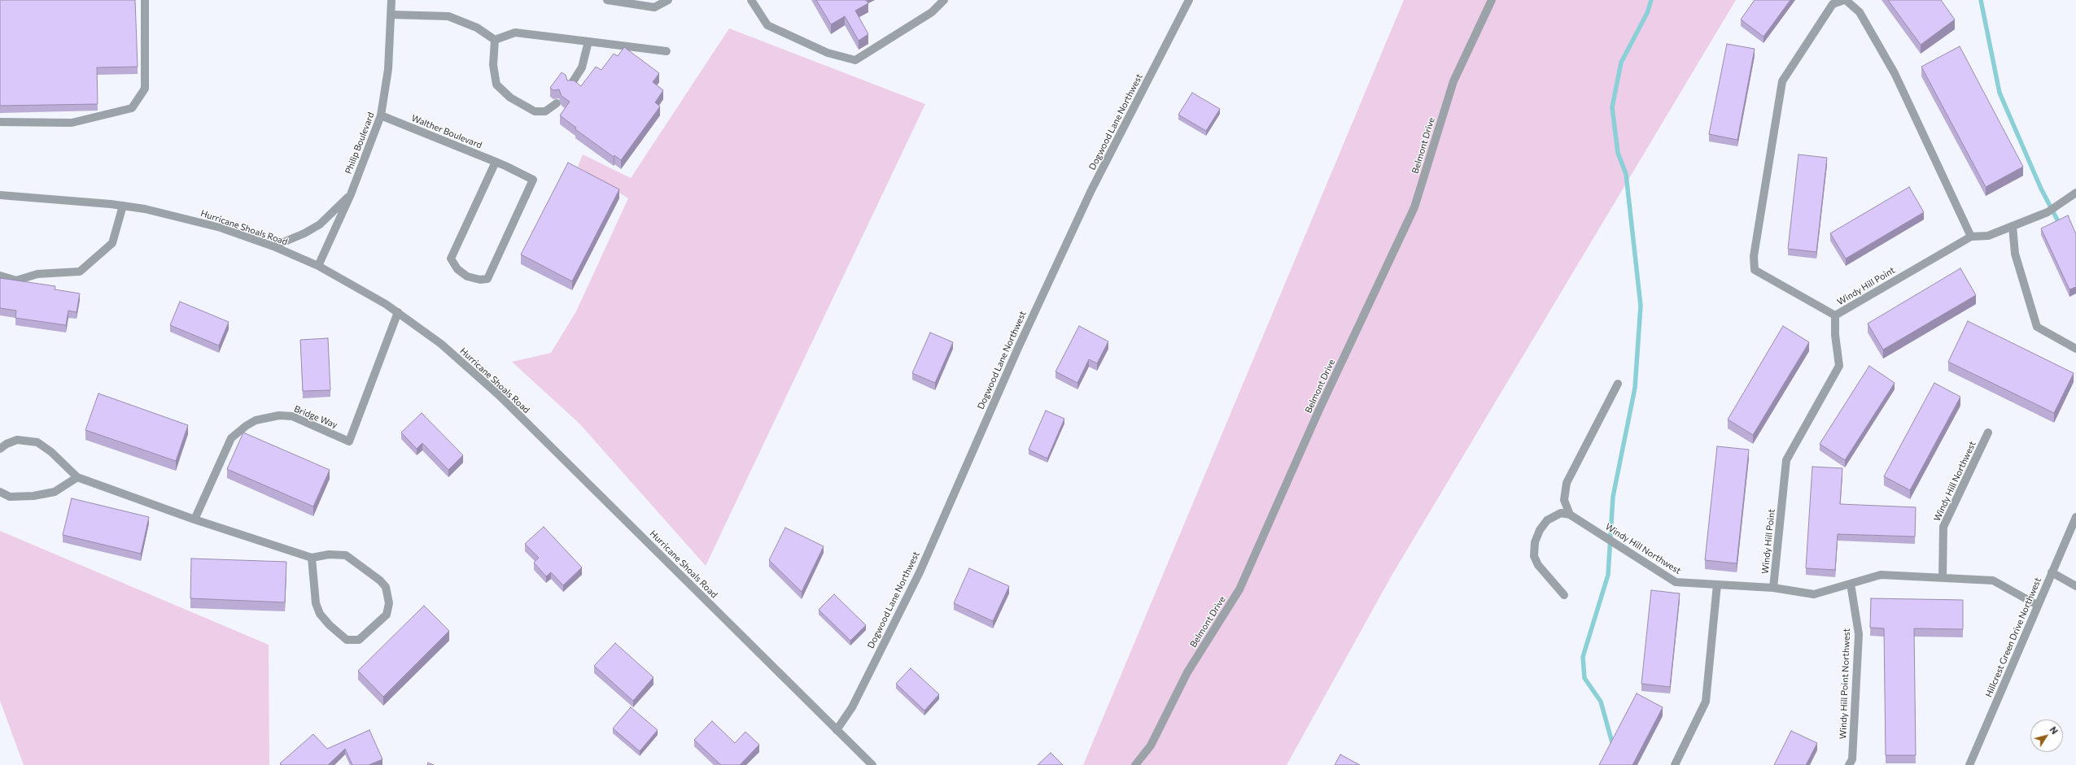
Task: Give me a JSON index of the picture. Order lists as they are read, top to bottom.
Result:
{
  "streets": {
    "street": [
      "Dogwood Lane Northwest",
      "Walther Boulevard",
      "Philip Boulevard",
      "Belmont Drive",
      "Hurricane Shoals Road",
      "Windy Hill Point",
      "Bridge Way",
      "Windy Hill Northwest",
      "Hillcrest Green Drive Northwest",
      "Windy Hill Point Northwest"
    ]
  },
  "crossings": [
    ["Dogwood Lane Northwest", "Hurricane Shoals Road"],
    ["Walther Boulevard", "Philip Boulevard"],
    ["Philip Boulevard", "Hurricane Shoals Road"],
    ["Hurricane Shoals Road", "Bridge Way"],
    ["Windy Hill Point", "Windy Hill Northwest"],
    ["Windy Hill Northwest", "Hillcrest Green Drive Northwest"],
    ["Windy Hill Northwest", "Windy Hill Point Northwest"]
  ],
  "north": "top right"
}
